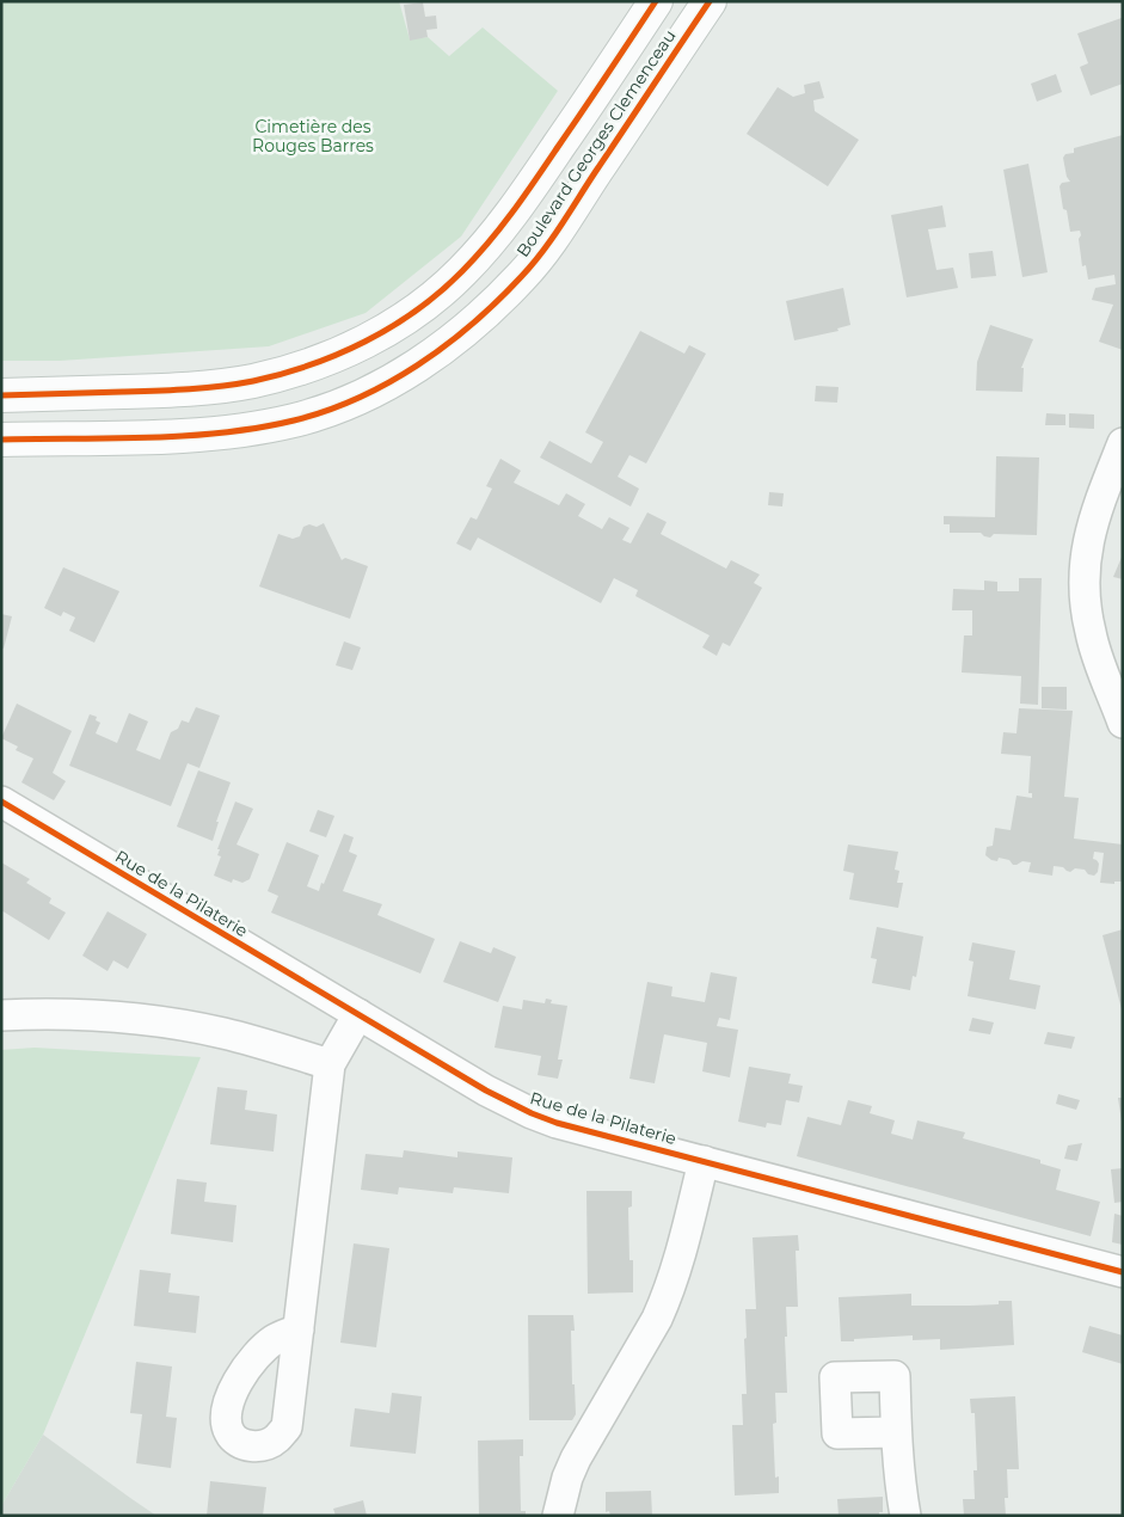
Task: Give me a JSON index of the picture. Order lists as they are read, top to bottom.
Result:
{
  "streets": {
    "main road": ["Boulevard Georges Clemenceau"],
    "street": ["Rue de la Pilaterie"]
  },
  "parks": ["Cimetière des Rouges Barres"]
}
